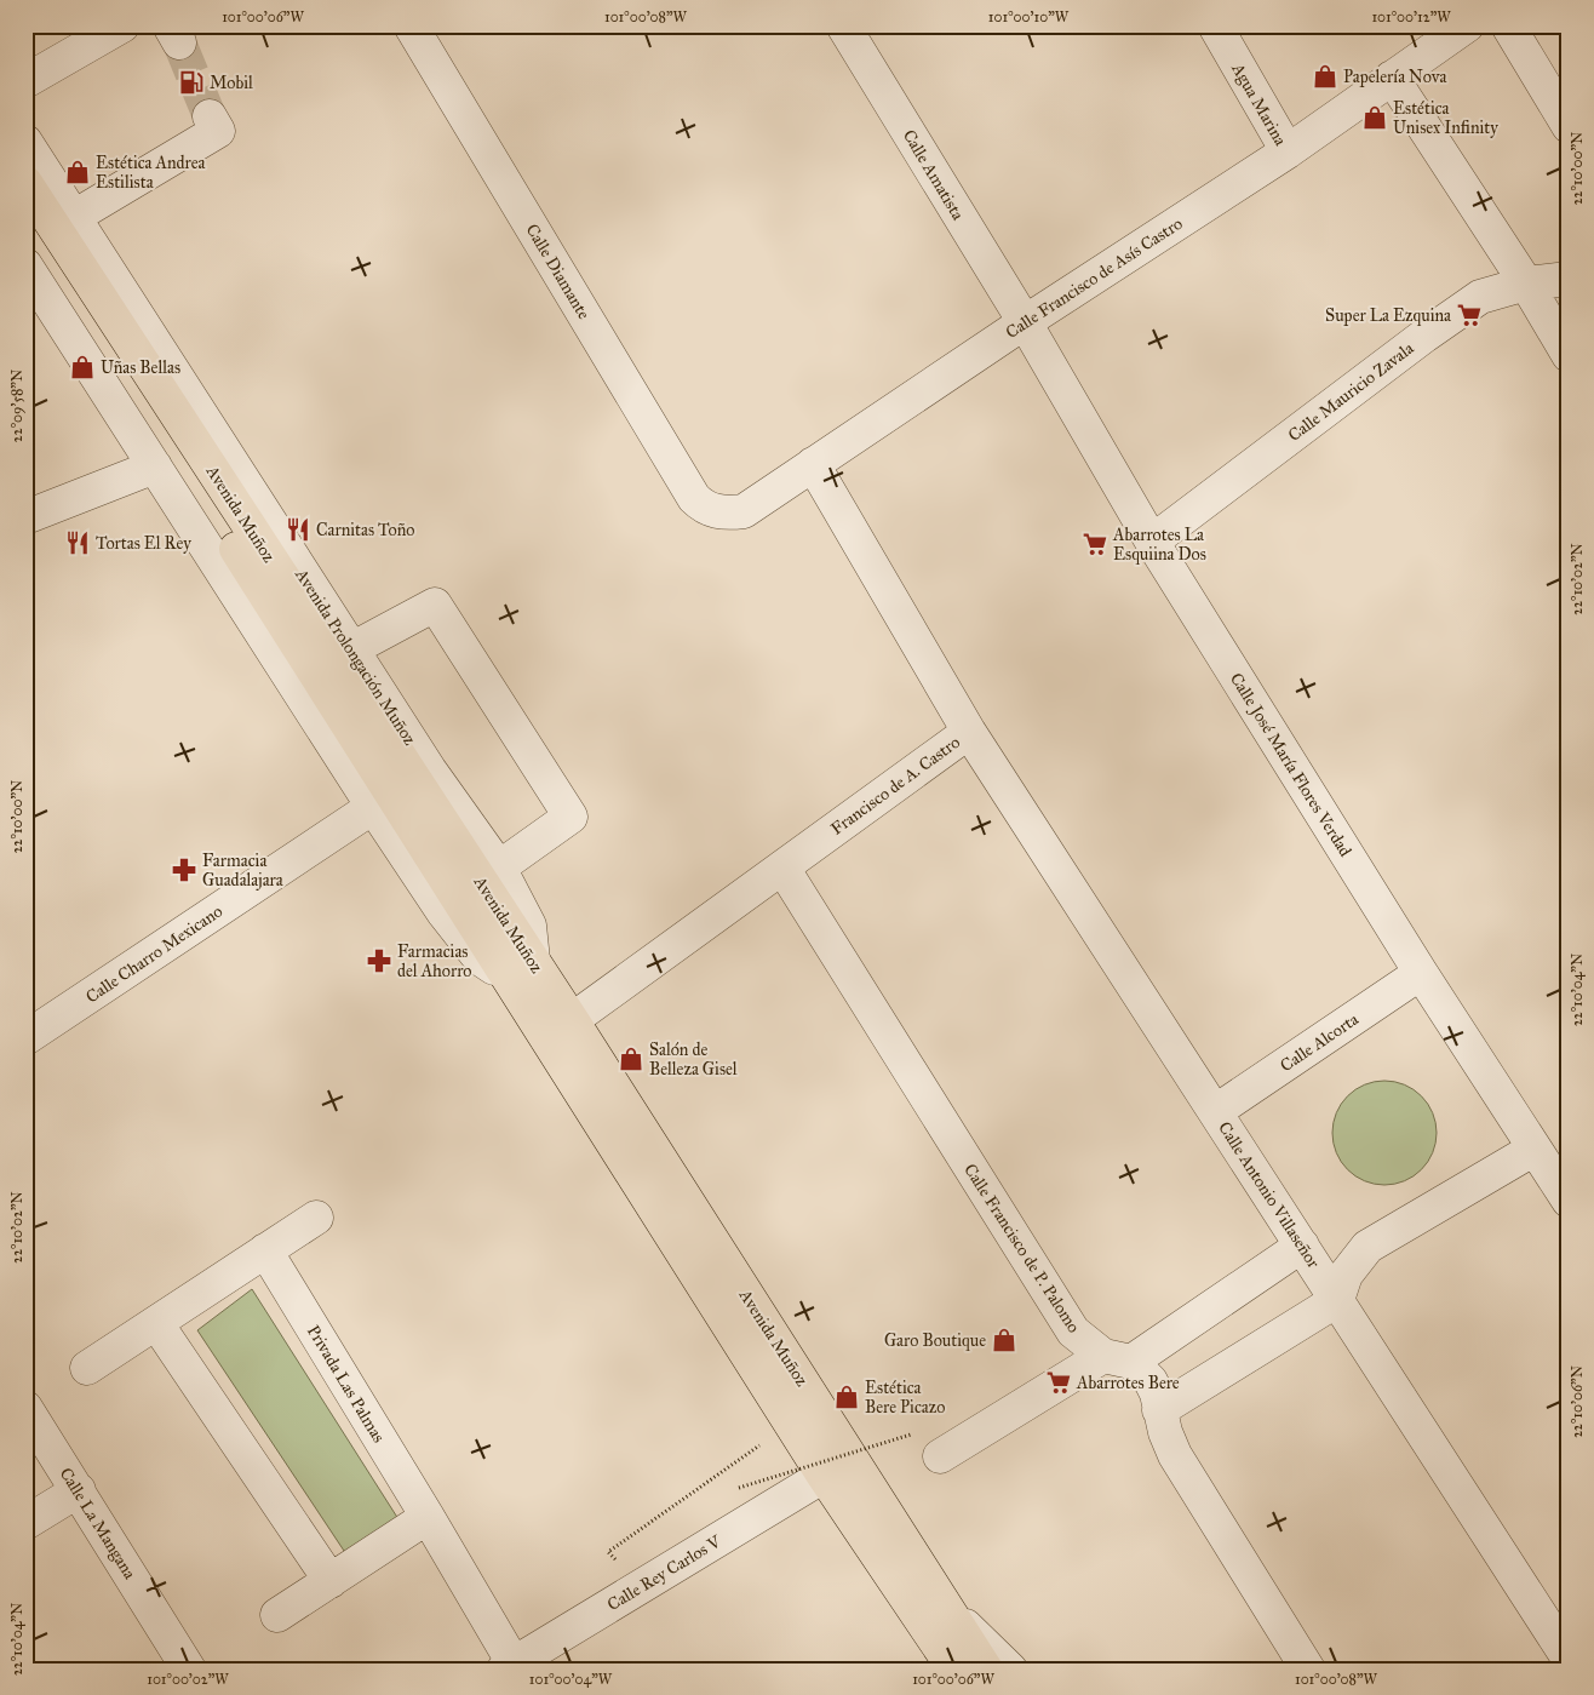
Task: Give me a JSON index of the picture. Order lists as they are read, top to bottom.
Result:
{
  "streets": {
    "main road": ["Avenida Muñoz"],
    "street": [
      "Agua Marina",
      "Calle Amatista",
      "Calle Diamante",
      "Calle Francisco de Asís Castro",
      "Calle Mauricio Zavala",
      "Avenida Prolongación Muñoz",
      "Calle José María Flores Verdad",
      "Francisco de A. Castro",
      "Calle Charro Mexicano",
      "Calle Alcorta",
      "Calle Antonio Villaseñor",
      "Calle Francisco de P. Palomo",
      "Privada Las Palmas",
      "Calle La Mangana",
      "Calle Rey Carlos V"
    ]
  },
  "crossings": [
    ["Agua Marina", "Calle Francisco de Asís Castro"],
    ["Calle Amatista", "Calle Francisco de Asís Castro"],
    ["Calle Amatista", "Calle José María Flores Verdad"],
    ["Calle Diamante", "Calle Francisco de Asís Castro"],
    ["Calle Francisco de Asís Castro", "Calle José María Flores Verdad"],
    ["Calle Francisco de Asís Castro", "Francisco de A. Castro"],
    ["Calle Mauricio Zavala", "Calle José María Flores Verdad"],
    ["Avenida Muñoz", "Avenida Prolongación Muñoz"],
    ["Avenida Muñoz", "Francisco de A. Castro"],
    ["Avenida Muñoz", "Calle Rey Carlos V"],
    ["Calle José María Flores Verdad", "Calle Alcorta"],
    ["Francisco de A. Castro", "Calle Antonio Villaseñor"],
    ["Francisco de A. Castro", "Calle Francisco de P. Palomo"],
    ["Calle Alcorta", "Calle Antonio Villaseñor"],
    ["Privada Las Palmas", "Calle Rey Carlos V"]
  ],
  "places": {
    "shop": [
      "Papelería Nova",
      "Estética Unisex Infinity",
      "Estética Andrea Estilista",
      "Uñas Bellas",
      "Salón de Belleza Gisel",
      "Garo Boutique",
      "Estética Bere Picazo"
    ],
    "fuel station": ["Mobil"],
    "supermarket": ["Super La Ezquina", "Abarrotes La Esquiina Dos", "Abarrotes Bere"],
    "restaurant": ["Carnitas Toño", "Tortas El Rey"],
    "pharmacy": ["Farmacia Guadalajara", "Farmacias del Ahorro"]
  },
  "coordinates": [
    "101°00'06\"W",
    "101°00'08\"W",
    "101°00'10\"W",
    "101°00'12\"W",
    "22°10'00\"N",
    "22°09'58\"N",
    "22°10'02\"N",
    "22°10'04\"N",
    "22°10'06\"N",
    "101°00'02\"W",
    "101°00'04\"W"
  ]
}
